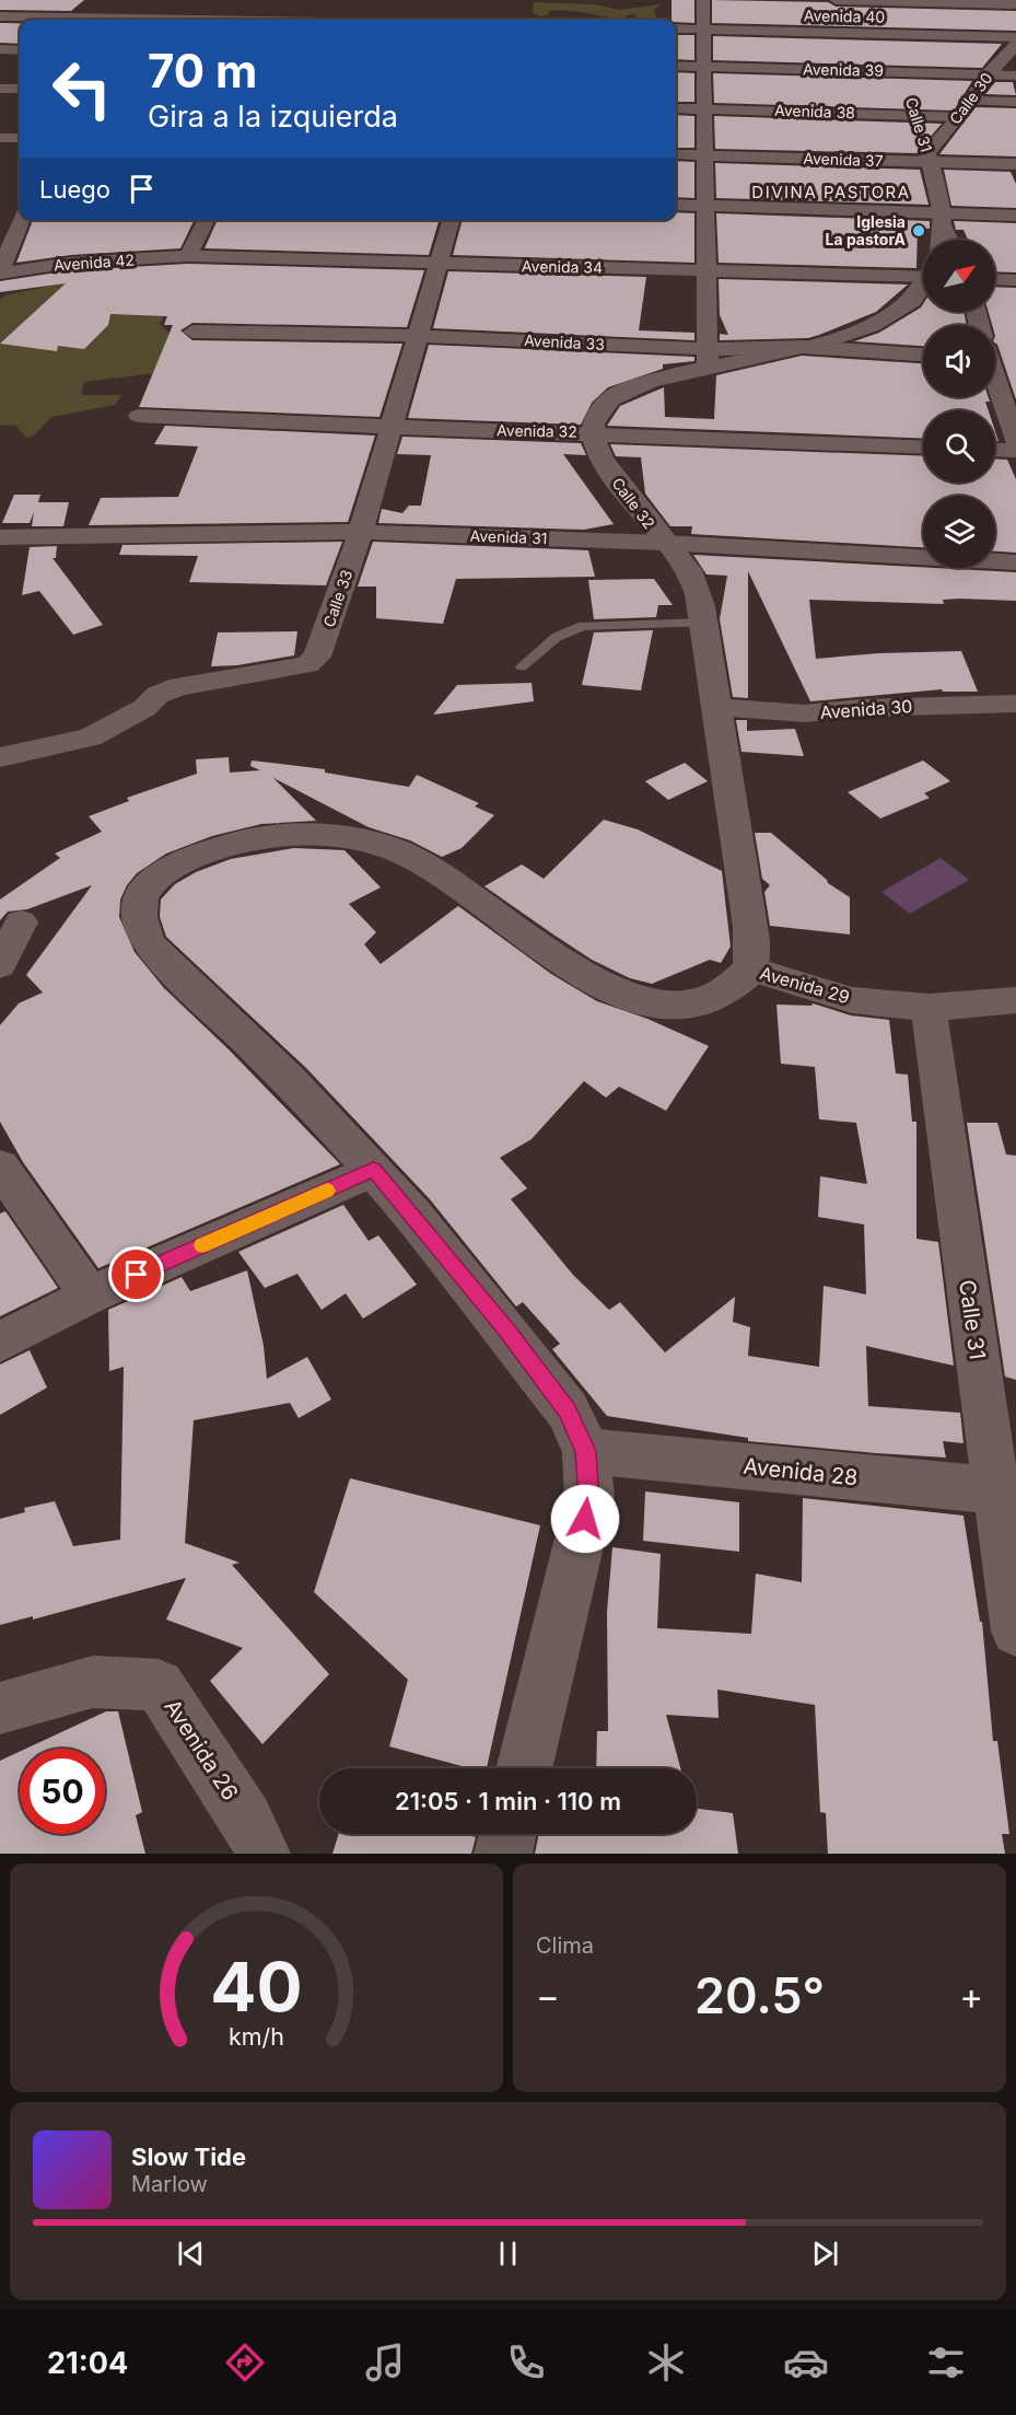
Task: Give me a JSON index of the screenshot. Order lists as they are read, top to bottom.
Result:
{
  "streets": {
    "main road": ["Calle 30", "Calle 31", "Calle 32"],
    "street": [
      "Avenida 40",
      "Avenida 39",
      "Avenida 38",
      "Avenida 37",
      "Avenida 42",
      "Avenida 34",
      "Avenida 33",
      "Avenida 32",
      "Avenida 31",
      "Calle 33",
      "Avenida 30",
      "Avenida 29",
      "Avenida 28",
      "Avenida 26"
    ]
  },
  "crossings": [
    ["Avenida 40", "Calle 31"],
    ["Avenida 39", "Calle 30"],
    ["Avenida 39", "Calle 31"],
    ["Calle 30", "Avenida 38"],
    ["Calle 30", "Calle 31"],
    ["Calle 30", "Avenida 37"],
    ["Avenida 38", "Calle 31"],
    ["Calle 31", "Avenida 37"],
    ["Calle 31", "Avenida 29"],
    ["Calle 31", "Avenida 28"],
    ["Avenida 42", "Avenida 34"],
    ["Avenida 34", "Calle 33"],
    ["Avenida 33", "Calle 33"],
    ["Avenida 32", "Calle 32"],
    ["Avenida 32", "Calle 33"],
    ["Calle 32", "Avenida 31"],
    ["Calle 32", "Avenida 30"],
    ["Calle 32", "Avenida 29"],
    ["Avenida 31", "Calle 33"]
  ],
  "districts": ["DIVINA PASTORA"],
  "places": ["Iglesia La pastorA"],
  "north": "top right",
  "page": {
    "turn": ["70 m", "Gira a la izquierda"],
    "then": "Luego",
    "limit": "50",
    "trip": "21:05 · 1 min · 110 m",
    "tile": "Clima",
    "heat": ["−", "20.5°", "+"],
    "song": ["Slow Tide", "Marlow"],
    "tabs": "21:04",
    "gauge": ["40", "km/h"]
  }
}
